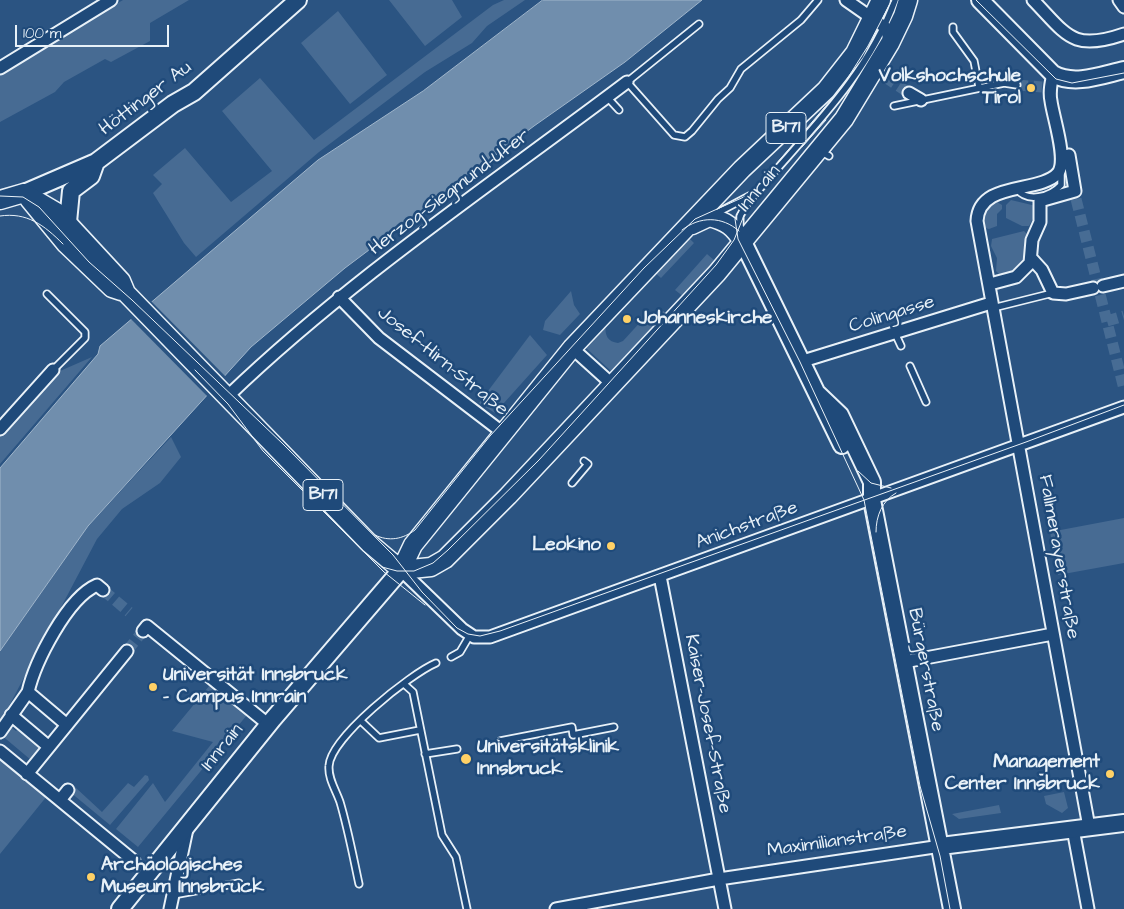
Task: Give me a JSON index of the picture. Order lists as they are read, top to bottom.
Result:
{
  "streets": {
    "main road": ["Höttinger Au", "B171", "Innrain"],
    "street": [
      "Herzog-Siegmund-Ufer",
      "Colingasse",
      "Josef-Hirn-Straße",
      "Anichstraße",
      "Fallmerayerstraße",
      "Bürgerstraße",
      "Kaiser-Josef-Straße",
      "Maximilianstraße"
    ]
  },
  "crossings": [
    ["Höttinger Au", "B171"],
    ["B171", "Innrain"],
    ["B171", "Herzog-Siegmund-Ufer"],
    ["Innrain", "Josef-Hirn-Straße"],
    ["Innrain", "Bürgerstraße"],
    ["Herzog-Siegmund-Ufer", "Josef-Hirn-Straße"],
    ["Colingasse", "Fallmerayerstraße"],
    ["Colingasse", "Bürgerstraße"],
    ["Anichstraße", "Fallmerayerstraße"],
    ["Anichstraße", "Bürgerstraße"],
    ["Anichstraße", "Kaiser-Josef-Straße"],
    ["Fallmerayerstraße", "Maximilianstraße"],
    ["Bürgerstraße", "Maximilianstraße"],
    ["Kaiser-Josef-Straße", "Maximilianstraße"]
  ],
  "places": [
    "Volkshochschule Tirol",
    "Johanneskirche",
    "Leokino",
    "Universität Innsbruck - Campus Innrain",
    "Universitätsklinik Innsbruck",
    "Management Center Innsbruck",
    "Archäologisches Museum Innsbruck"
  ],
  "scale_bar": "100 m"
}
